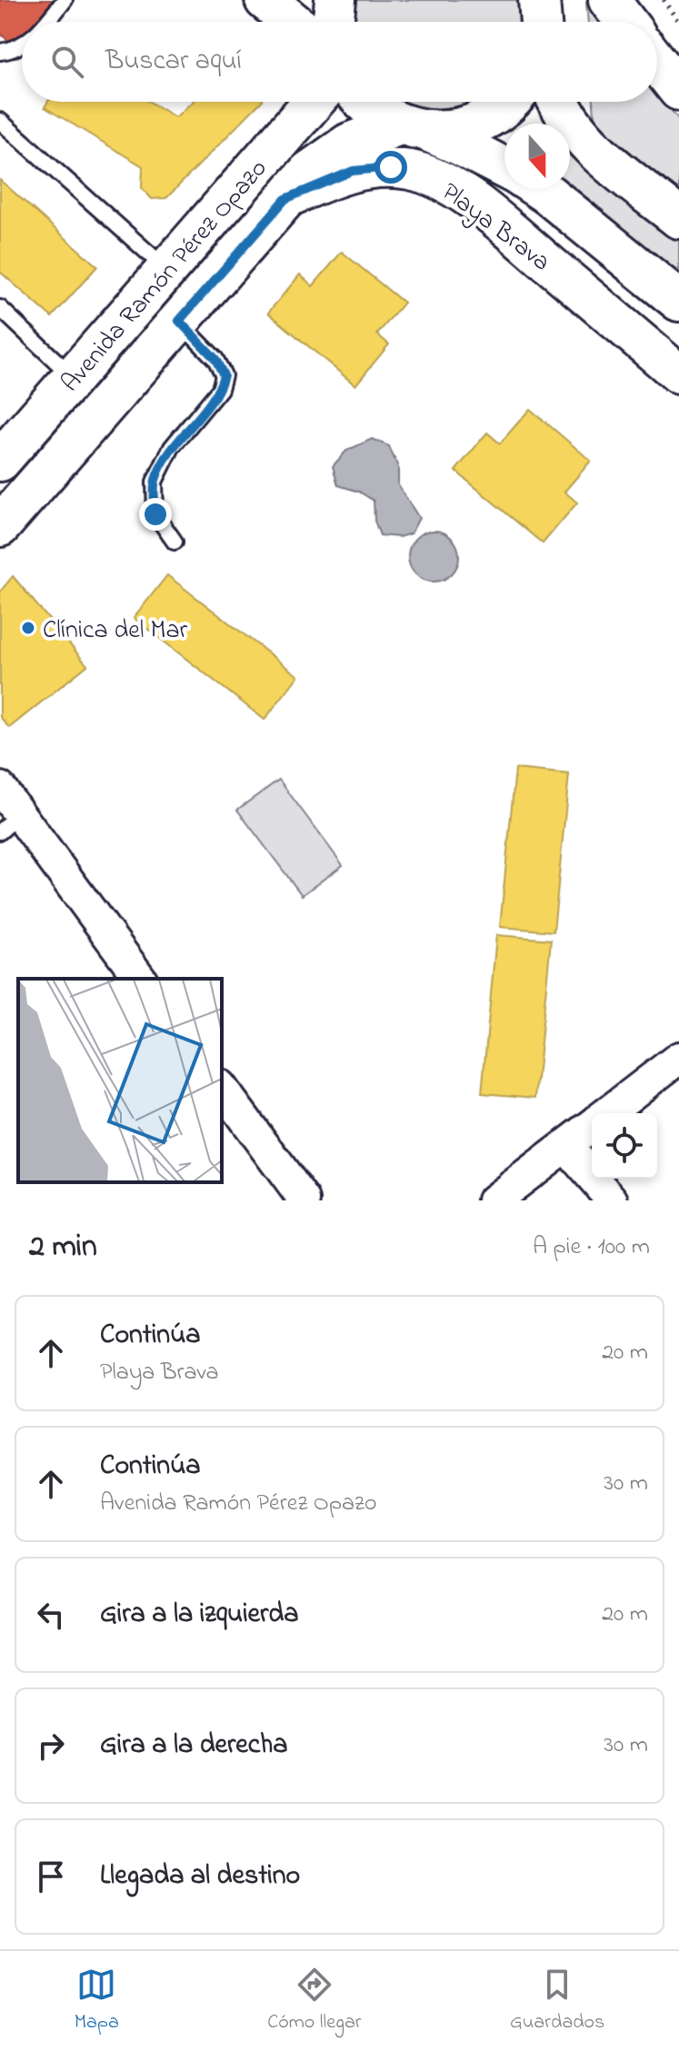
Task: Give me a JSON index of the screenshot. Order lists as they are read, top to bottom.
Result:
{
  "streets": {
    "main road": ["Avenida Ramón Pérez Opazo"],
    "street": ["Playa Brava"]
  },
  "crossings": [
    ["Playa Brava", "Avenida Ramón Pérez Opazo"]
  ],
  "places": ["Clínica del Mar"],
  "north": "bottom",
  "page": {
    "search": "Buscar aquí",
    "heading": ["2 min", "A pie · 100 m"],
    "list": [
      ["Continúa", "Playa Brava", "20 m"],
      ["Continúa", "Avenida Ramón Pérez Opazo", "30 m"],
      ["Gira a la izquierda", "20 m"],
      ["Gira a la derecha", "30 m"],
      "Llegada al destino"
    ],
    "nav": ["Mapa", "Cómo llegar", "Guardados"]
  }
}
